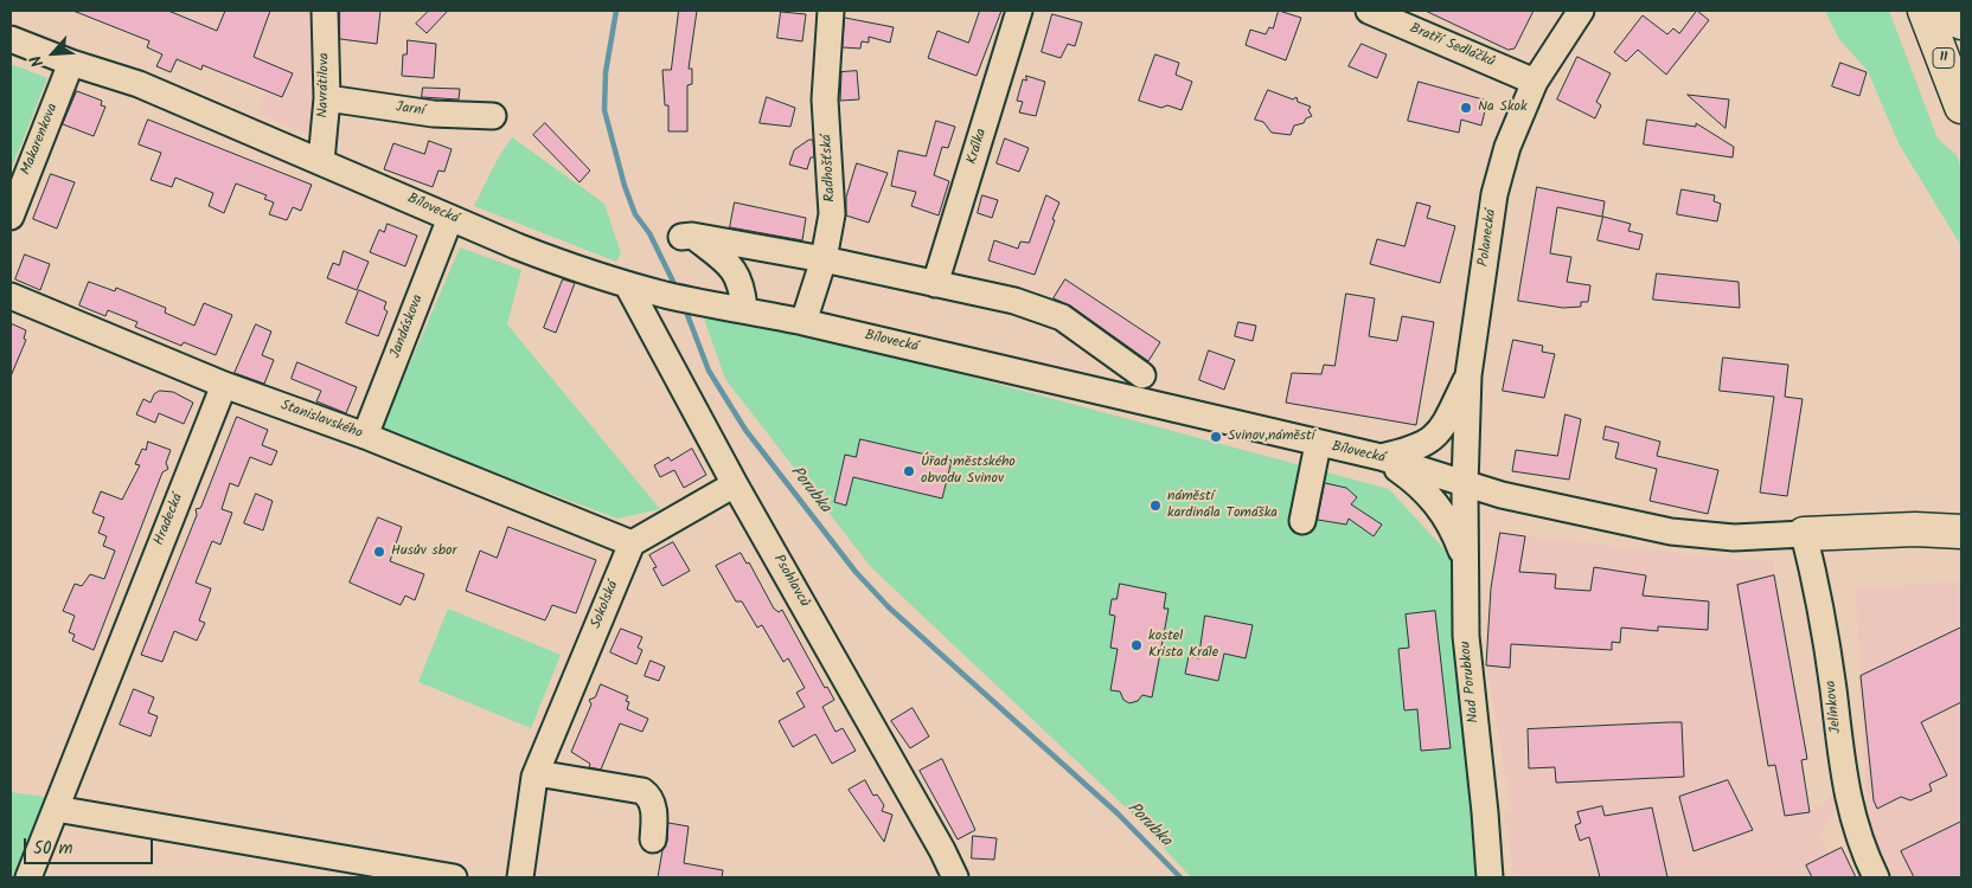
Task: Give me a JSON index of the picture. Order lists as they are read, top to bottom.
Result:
{
  "streets": {
    "highway": ["11"],
    "street": [
      "Bratří Sedláčků",
      "Navrátilova",
      "Jarní",
      "Makarenkova",
      "Králka",
      "Radhošťská",
      "Bílovecká",
      "Polanecká",
      "Jandáskova",
      "Stanislavského",
      "Hradecká",
      "Psohlavců",
      "Sokolská",
      "Nad Porubkou",
      "Jelínkova"
    ]
  },
  "crossings": [
    ["Bratří Sedláčků", "Polanecká"],
    ["Navrátilova", "Jarní"],
    ["Navrátilova", "Bílovecká"],
    ["Makarenkova", "Bílovecká"],
    ["Radhošťská", "Bílovecká"],
    ["Bílovecká", "Polanecká"],
    ["Bílovecká", "Jandáskova"],
    ["Bílovecká", "Psohlavců"],
    ["Bílovecká", "Nad Porubkou"],
    ["Bílovecká", "Jelínkova"],
    ["Polanecká", "Nad Porubkou"],
    ["Jandáskova", "Stanislavského"],
    ["Stanislavského", "Hradecká"],
    ["Stanislavského", "Sokolská"]
  ],
  "water": ["Porubka"],
  "places": [
    "Na Skok",
    "Svinov,náměstí",
    "Úřad městského obvodu Svinov",
    "náměstí kardinála Tomáška",
    "Husův sbor",
    "kostel Krista Krále"
  ],
  "scale_bar": "50 m",
  "north": "bottom left"
}
